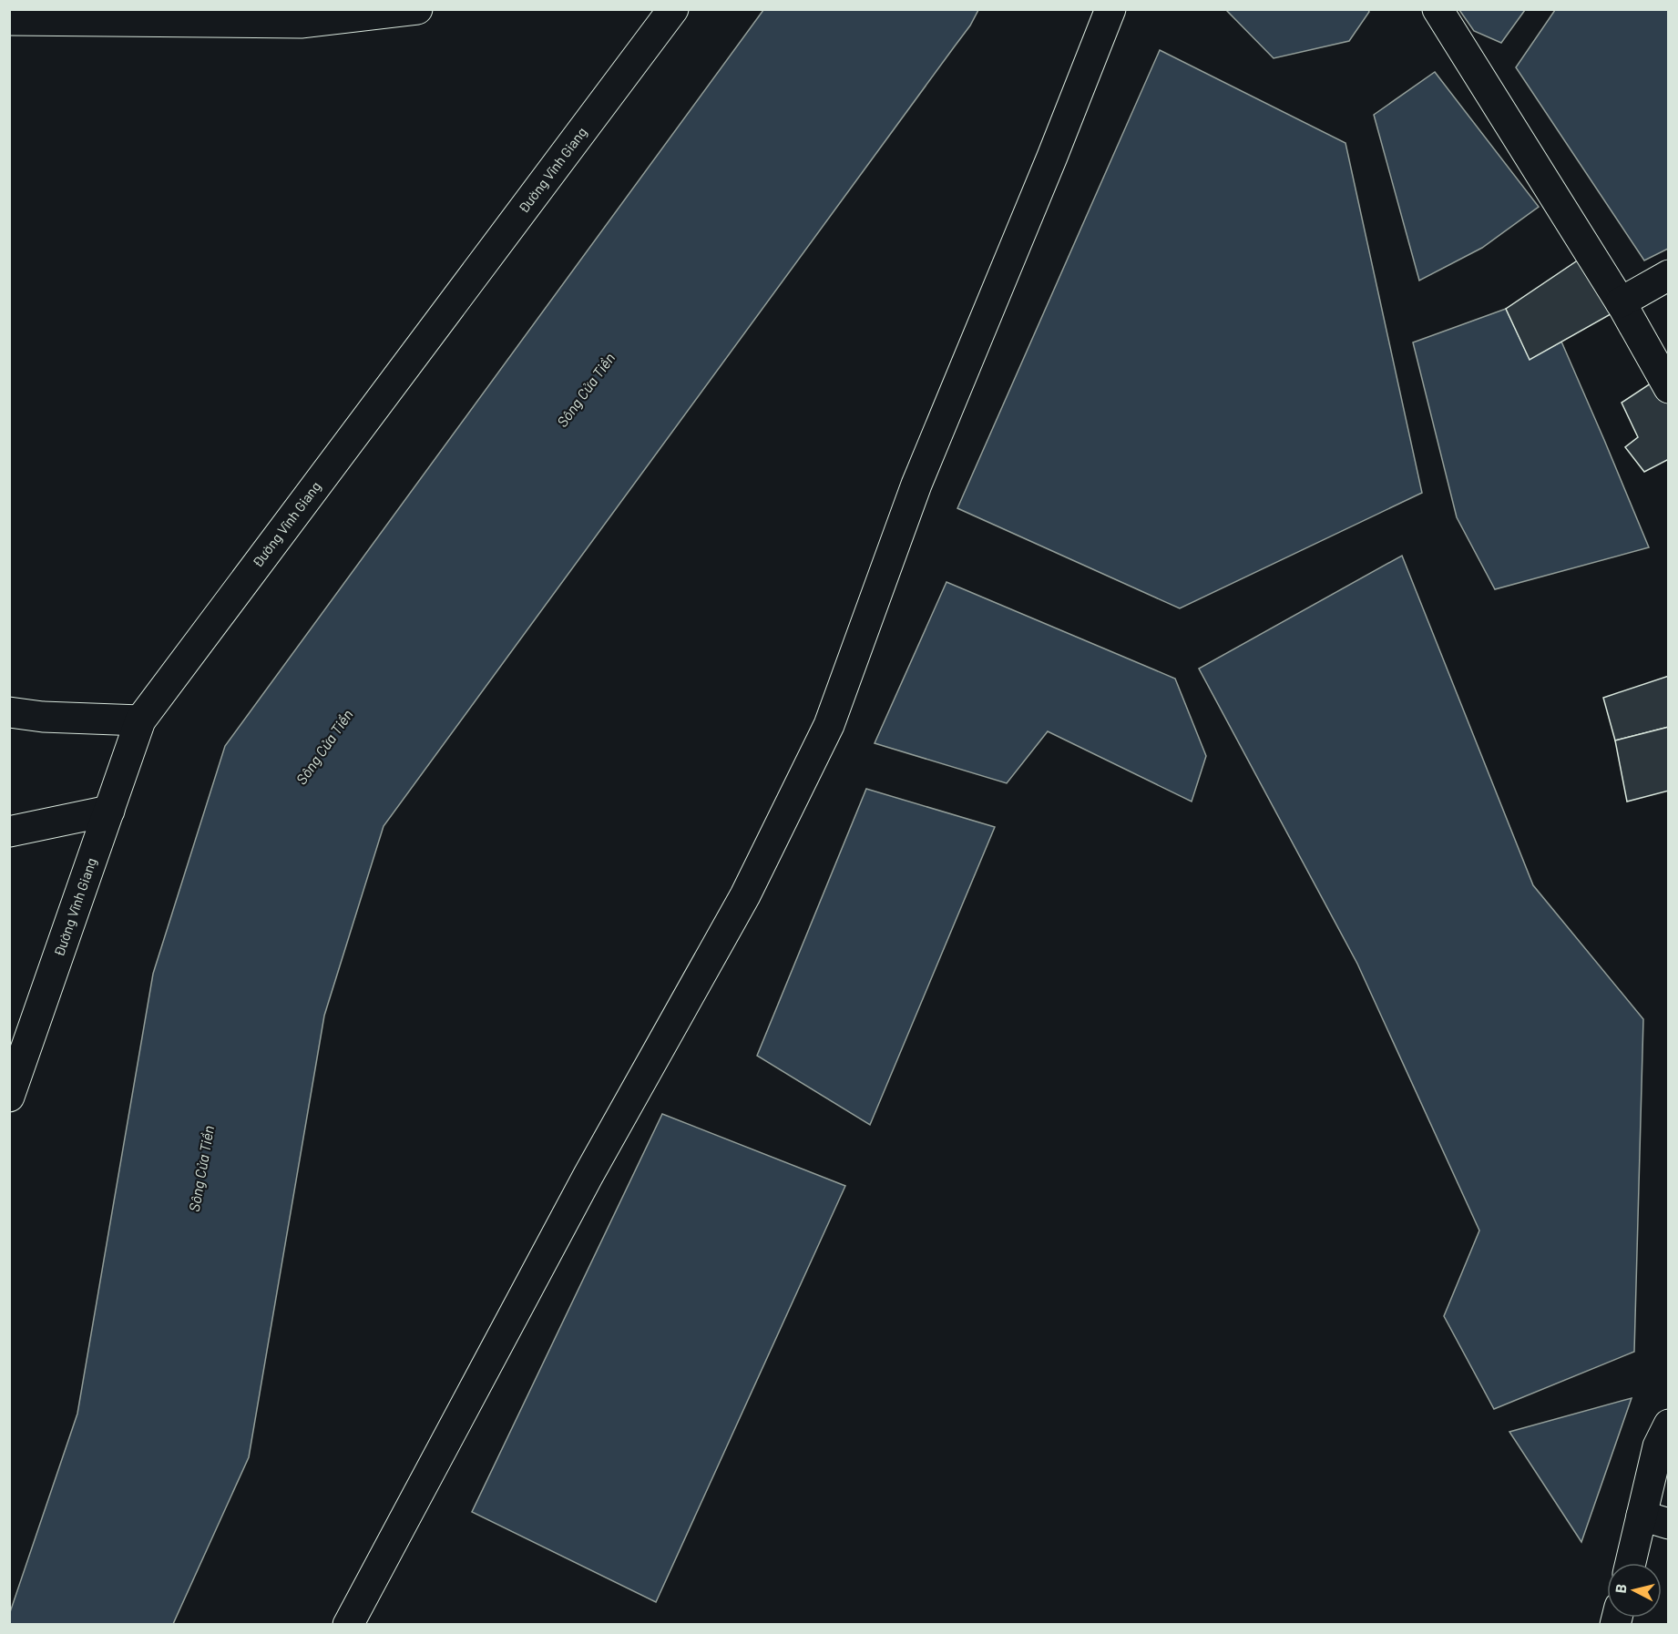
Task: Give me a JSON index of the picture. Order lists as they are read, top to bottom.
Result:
{
  "streets": {
    "street": ["Đường Vĩnh Giang"]
  },
  "water": ["Sông Cửa Tiền"],
  "north": "left"
}
